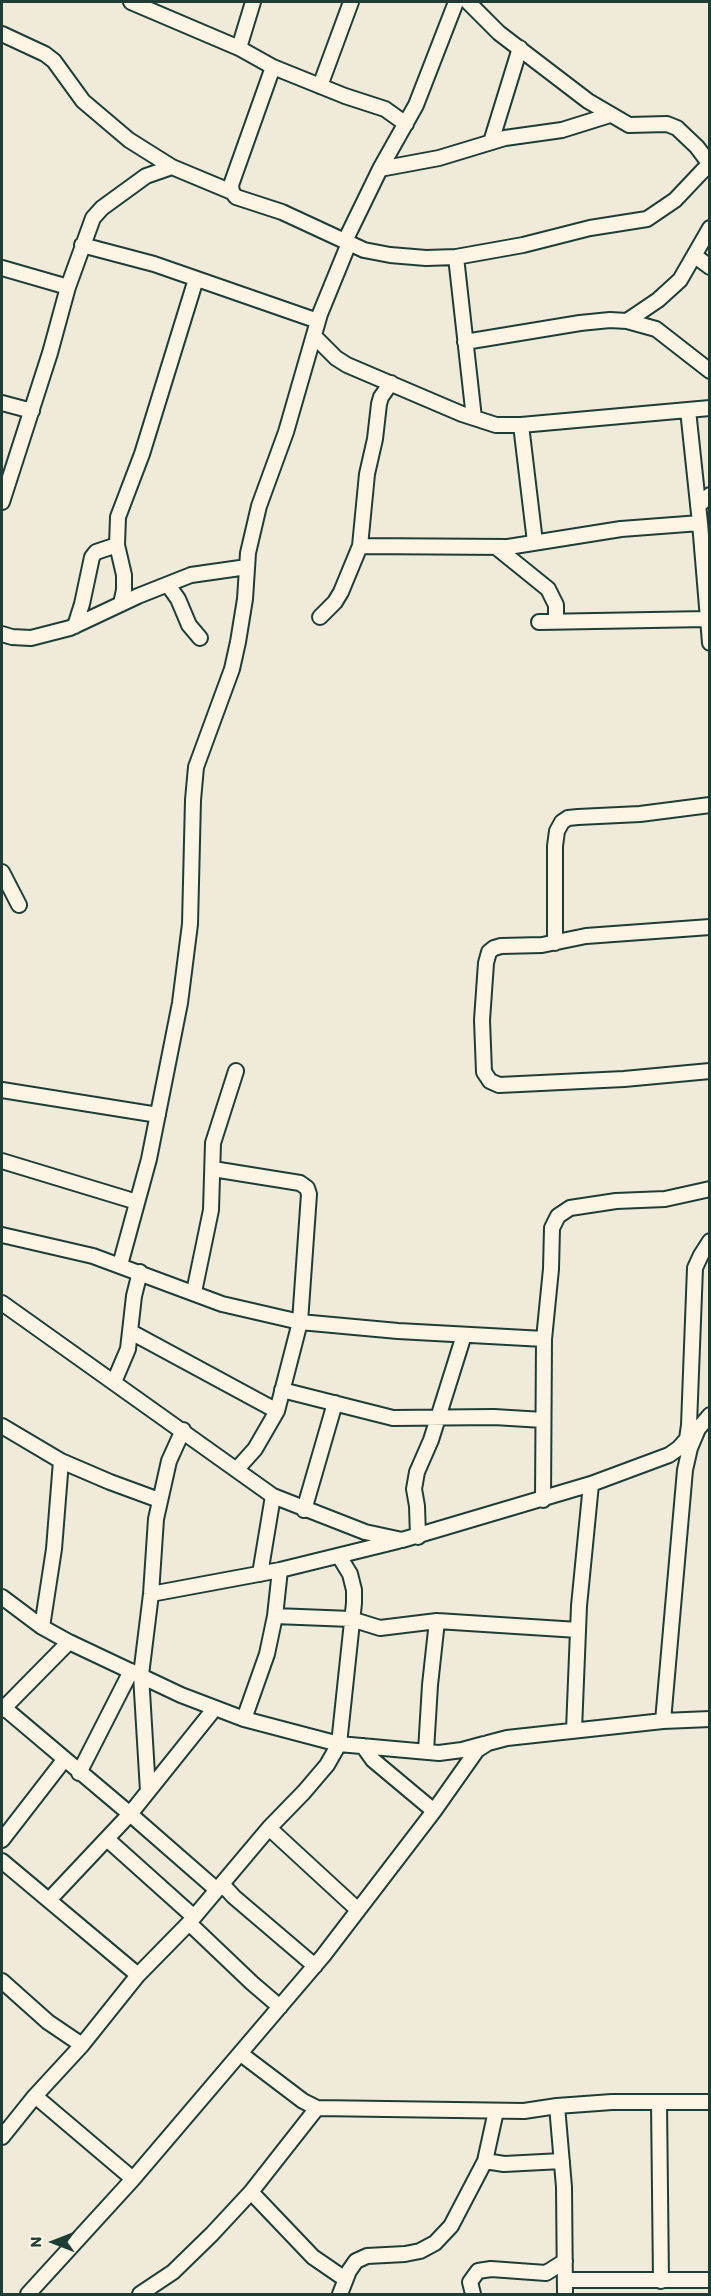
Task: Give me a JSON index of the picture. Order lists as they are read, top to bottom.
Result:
{
  "north": "left"
}
